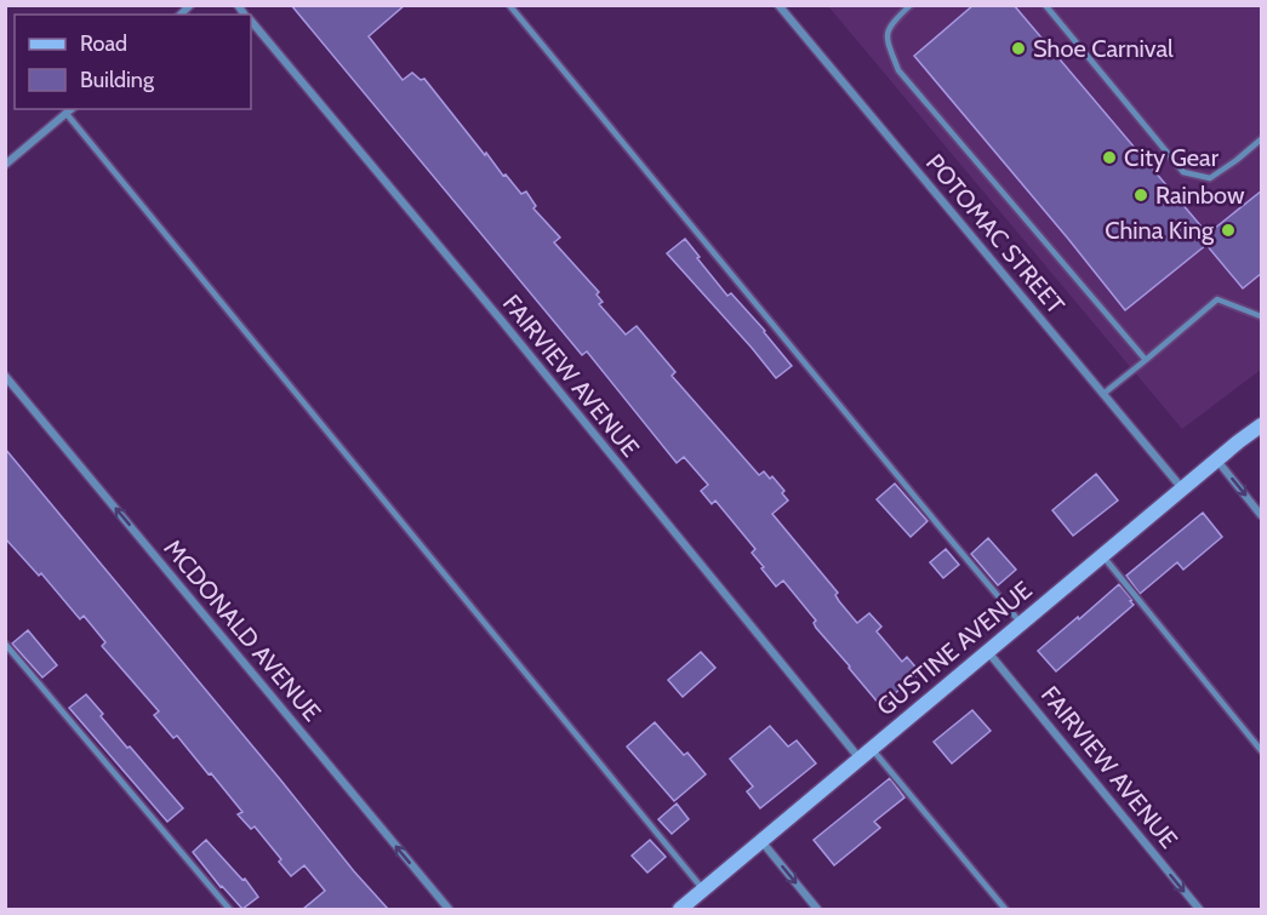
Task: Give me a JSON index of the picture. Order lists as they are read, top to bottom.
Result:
{
  "streets": {
    "street": [
      "POTOMAC STREET",
      "FAIRVIEW AVENUE",
      "MCDONALD AVENUE",
      "GUSTINE AVENUE"
    ]
  },
  "crossings": [
    ["POTOMAC STREET", "GUSTINE AVENUE"],
    ["FAIRVIEW AVENUE", "GUSTINE AVENUE"]
  ],
  "one_way": ["MCDONALD AVENUE"],
  "places": [
    "Shoe Carnival",
    "City Gear",
    "Rainbow",
    "China King"
  ],
  "legend": ["Road", "Building"]
}
